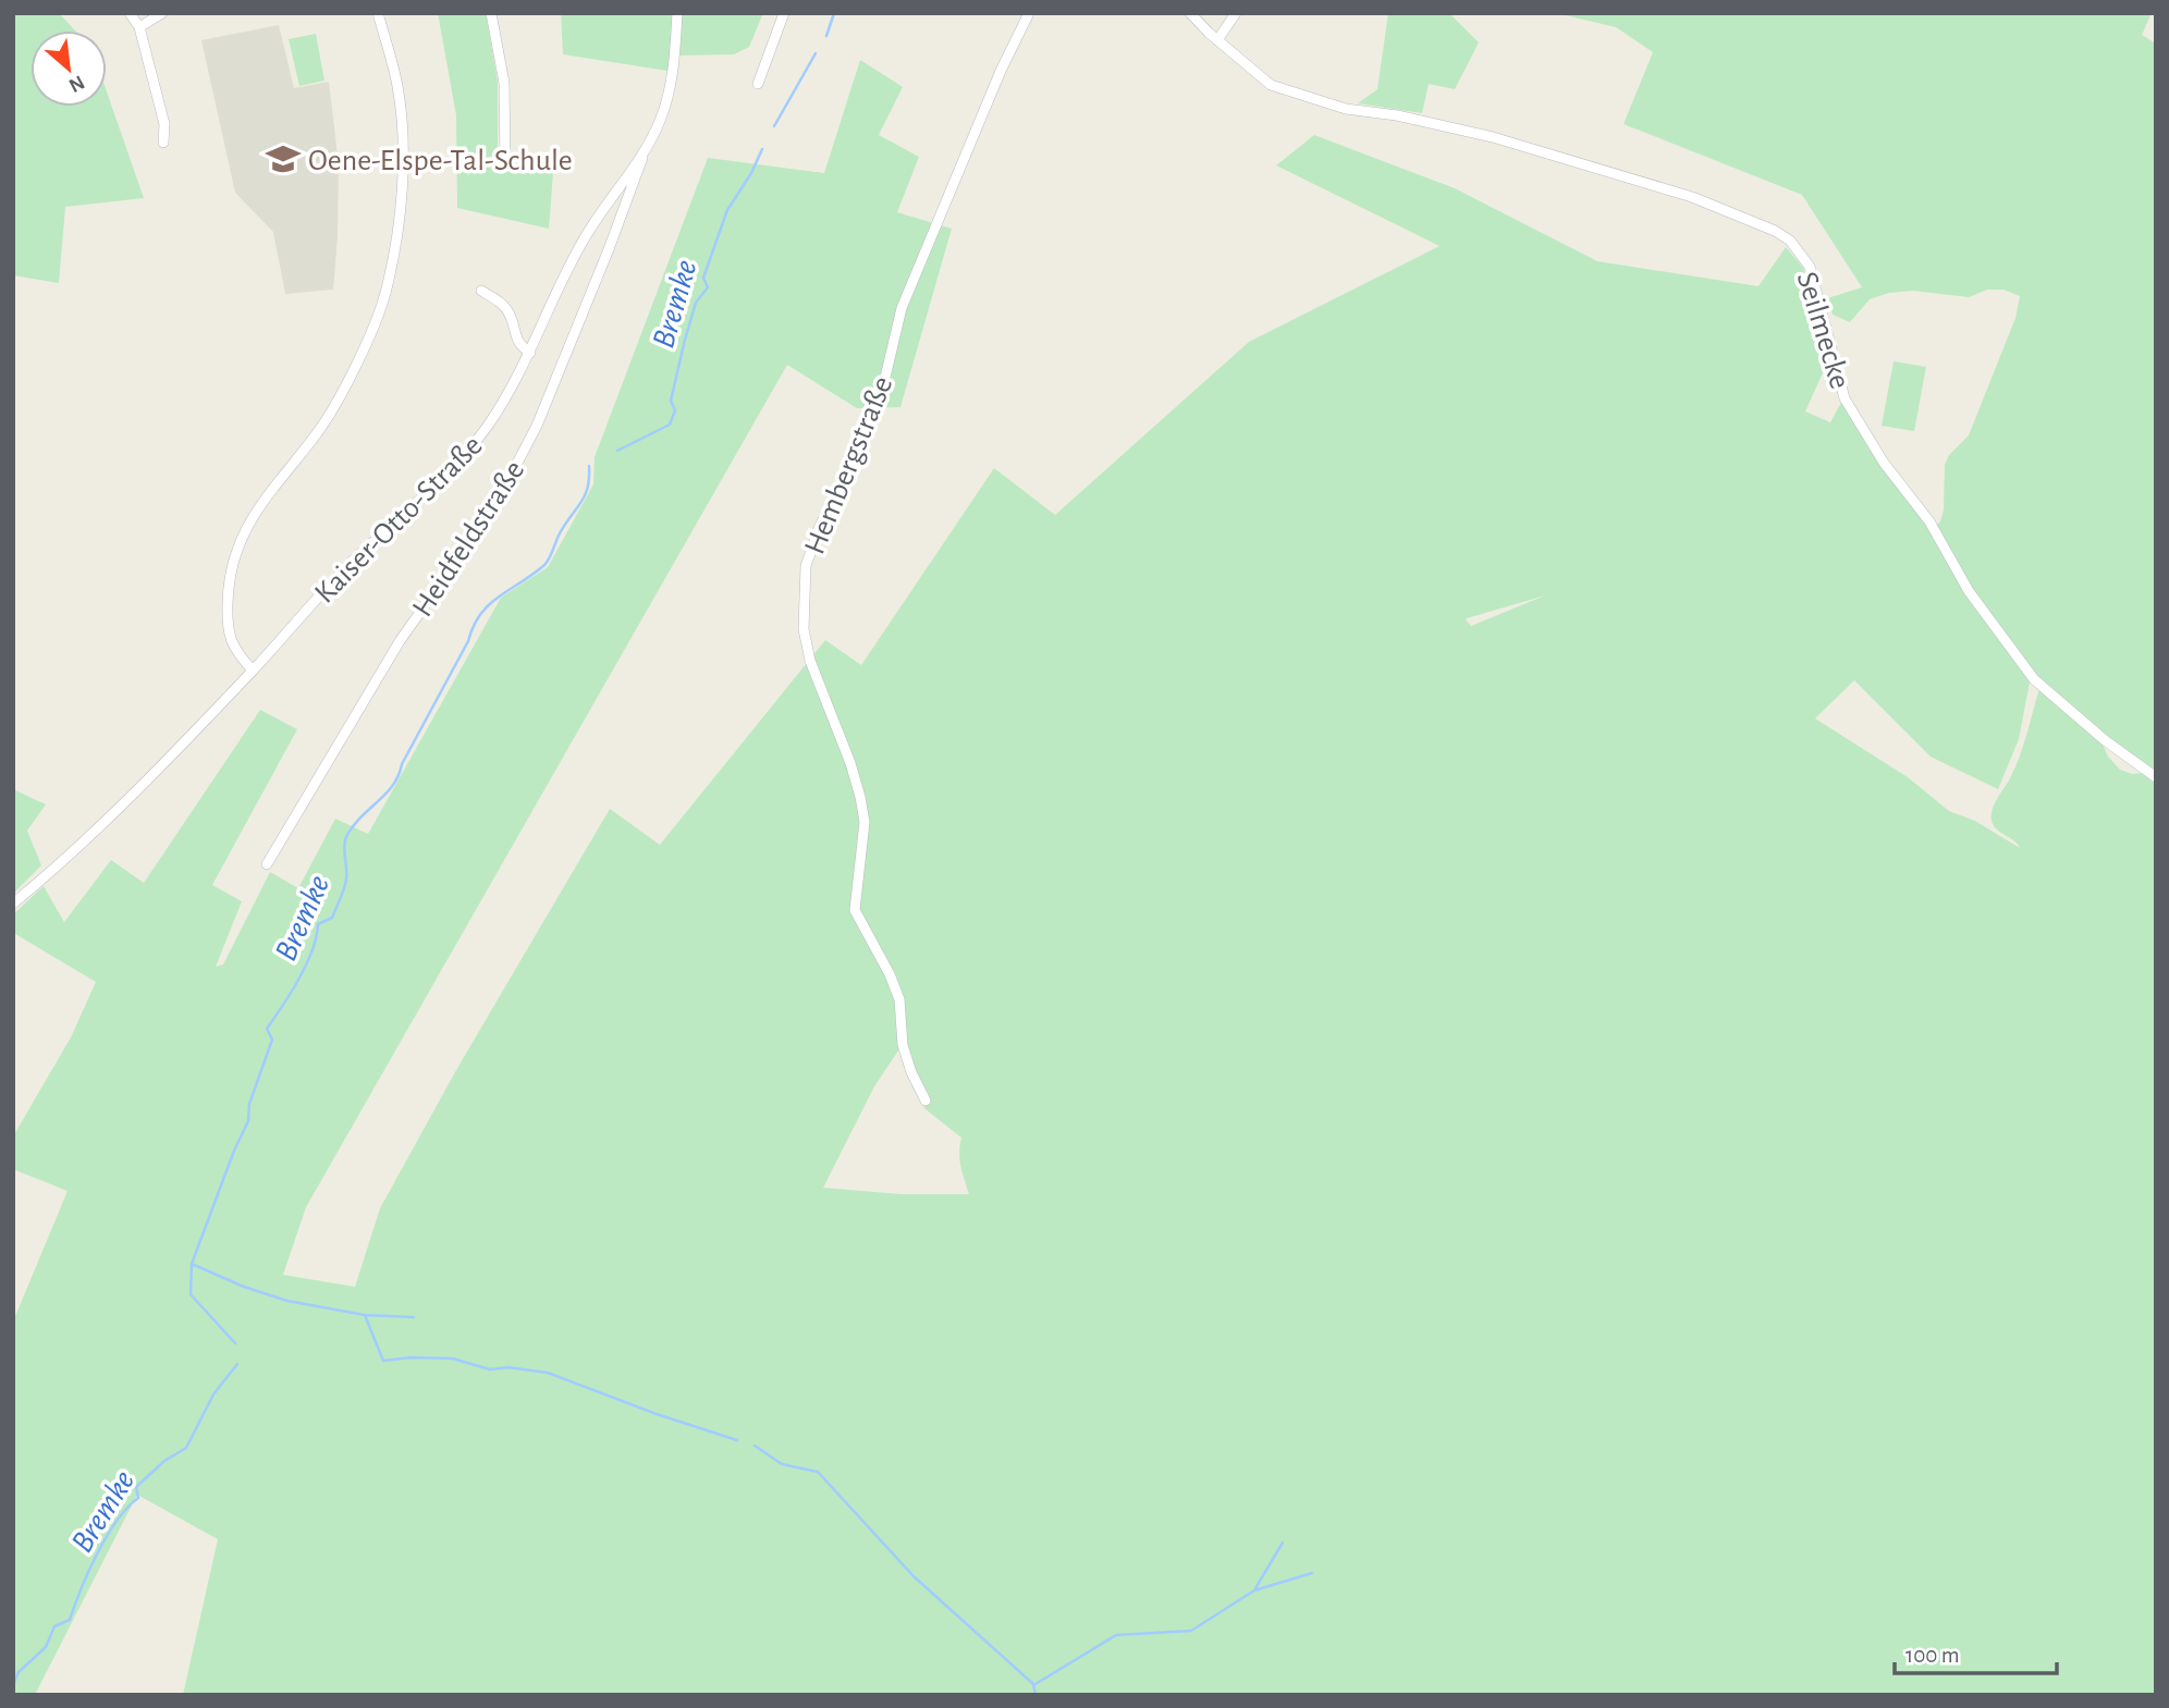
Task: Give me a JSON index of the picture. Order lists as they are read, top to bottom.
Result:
{
  "streets": {
    "street": [
      "Seilmecke",
      "Hembergstraße",
      "Kaiser-Otto-Straße",
      "Heidfeldstraße"
    ]
  },
  "crossings": [
    ["Kaiser-Otto-Straße", "Heidfeldstraße"]
  ],
  "water": ["Bremke"],
  "places": {
    "school or university": ["Oene-Elspe-Tal-Schule"]
  },
  "scale_bar": "100 m",
  "north": "bottom right"
}
